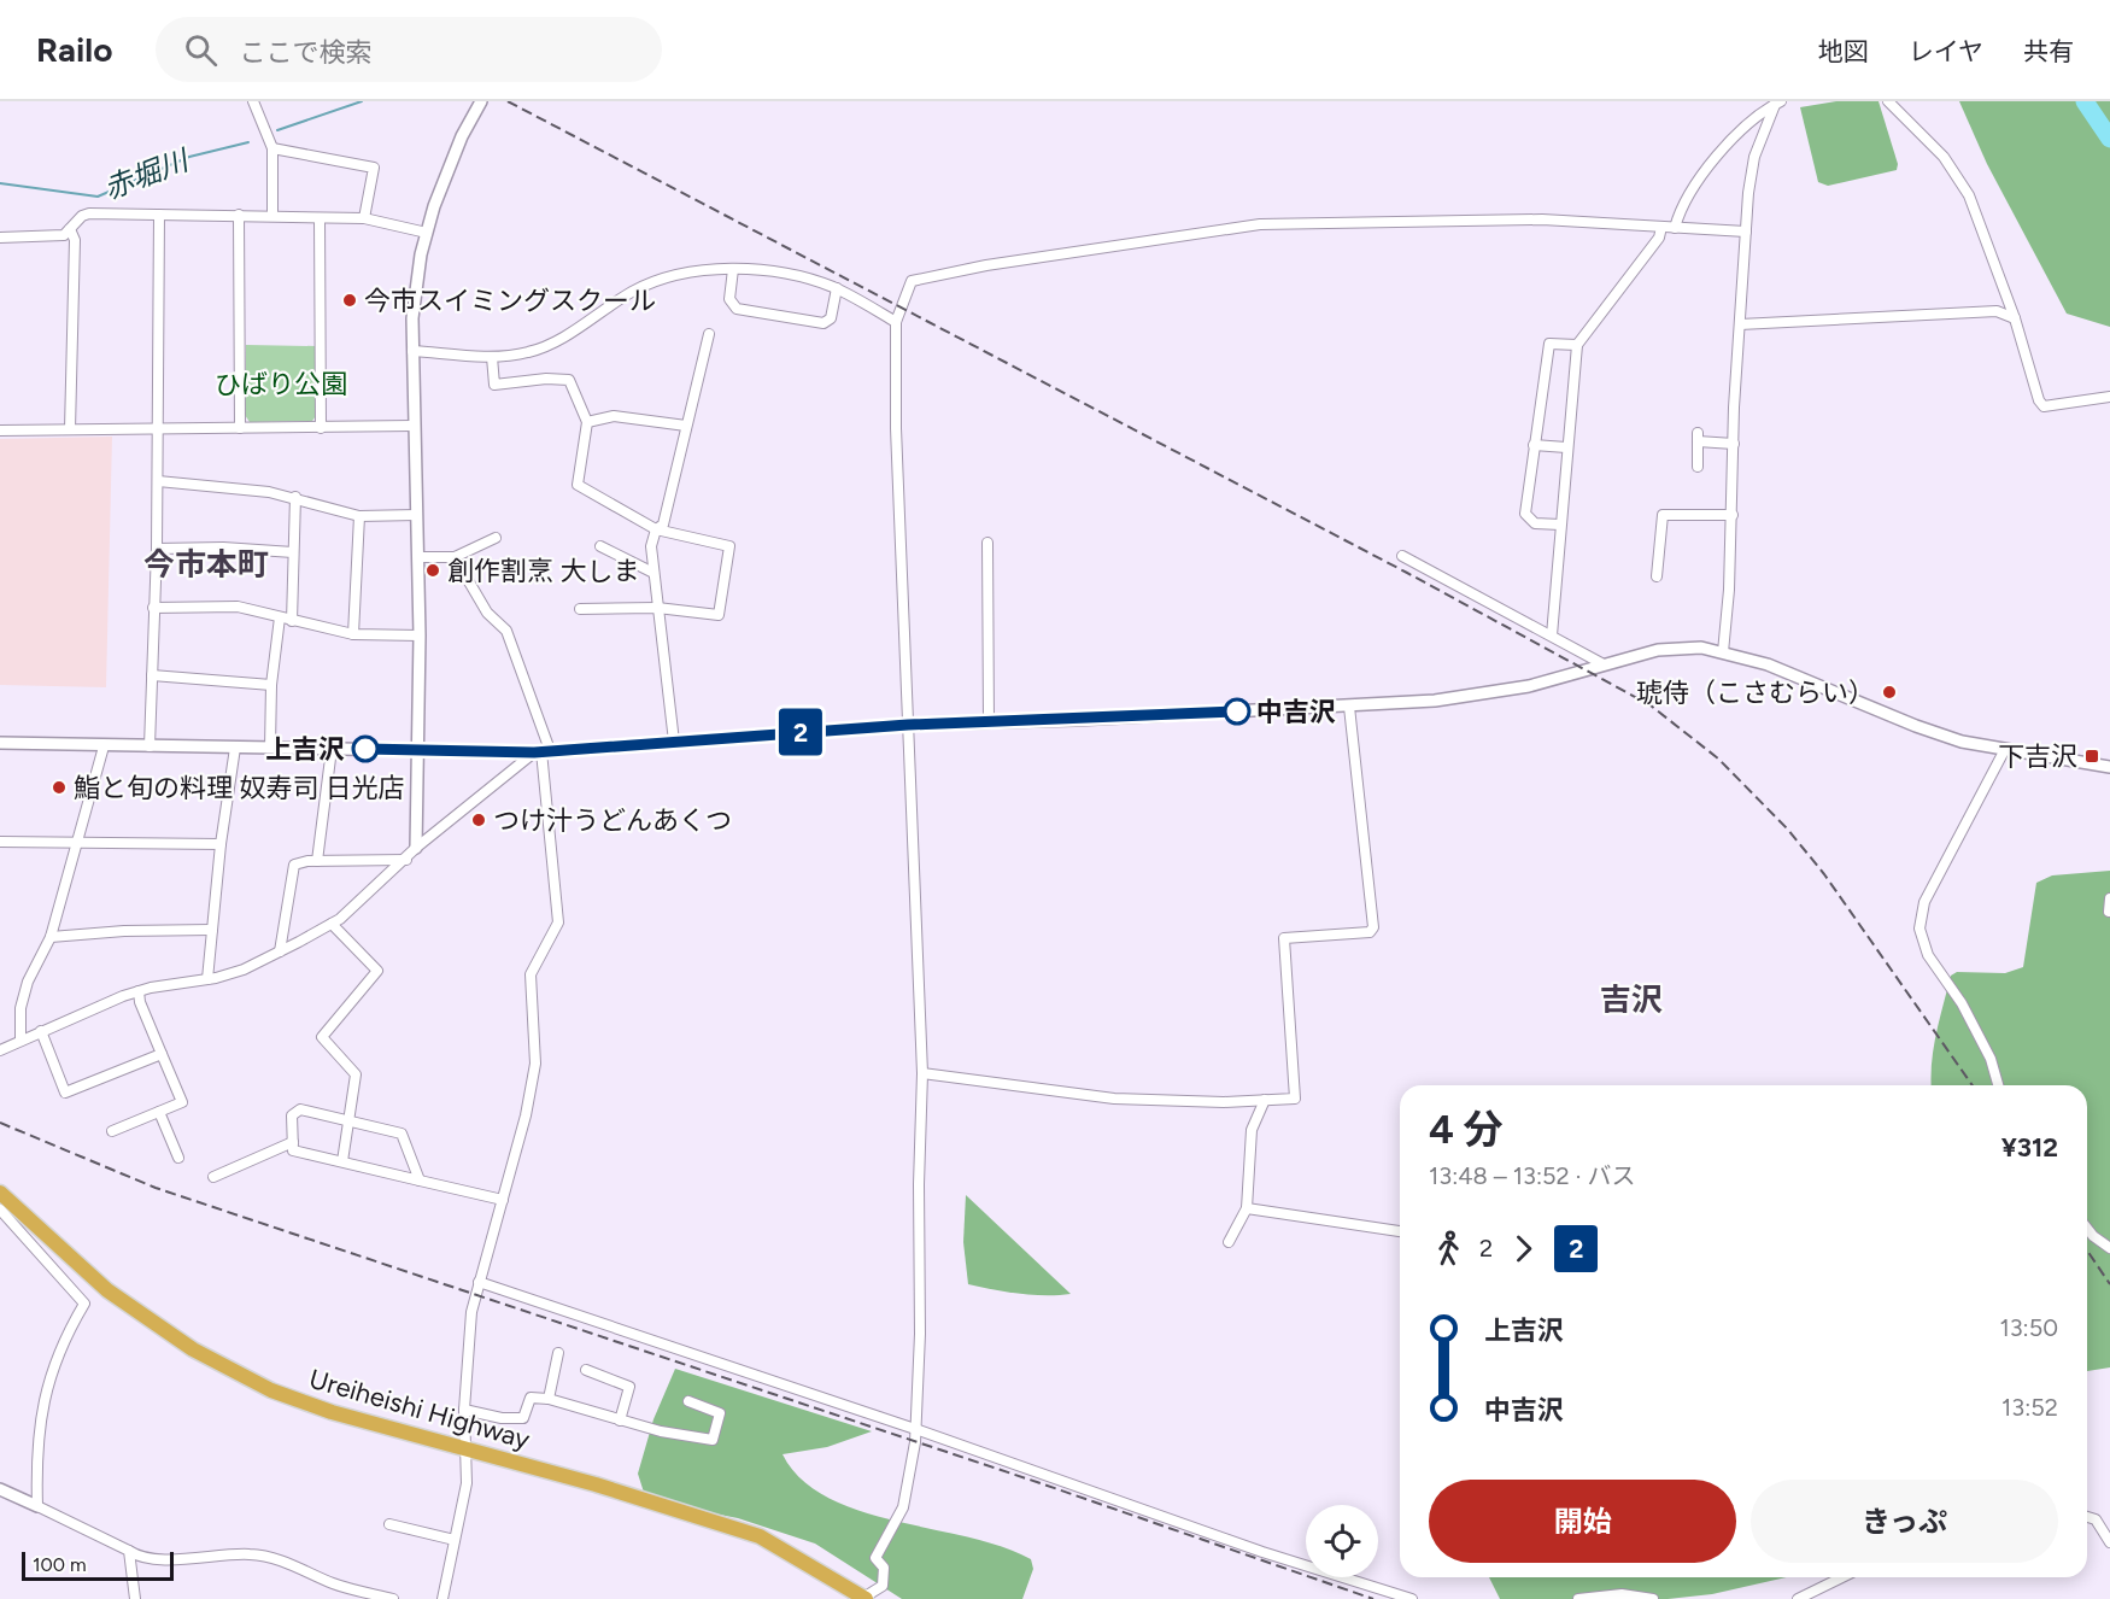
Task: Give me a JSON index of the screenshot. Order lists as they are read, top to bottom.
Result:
{
  "streets": {
    "highway": ["Ureiheishi Highway"]
  },
  "districts": ["今市本町", "吉沢"],
  "water": ["赤堀川"],
  "parks": ["ひばり公園"],
  "places": {
    "other": [
      "今市スイミングスクール",
      "創作割烹 大しま",
      "琥侍（こさむらい）",
      "中吉沢",
      "上吉沢",
      "鮨と旬の料理 奴寿司 日光店",
      "つけ汁うどんあくつ"
    ],
    "transit": ["下吉沢"]
  },
  "lines": ["bus line 2"],
  "scale_bar": "100 m",
  "page": {
    "header": "Railo",
    "search": "ここで検索",
    "nav": ["地図", "レイヤ", "共有"],
    "on_map": "2",
    "heading": ["4 分", "13:48 – 13:52 · バス", "¥312"],
    "legs": ["2", "2"],
    "list": [
      {
        "name": "上吉沢",
        "value": "13:50"
      },
      {
        "name": "中吉沢",
        "value": "13:52"
      }
    ],
    "buttons": ["開始", "きっぷ"],
    "scale": "100 m"
  }
}
